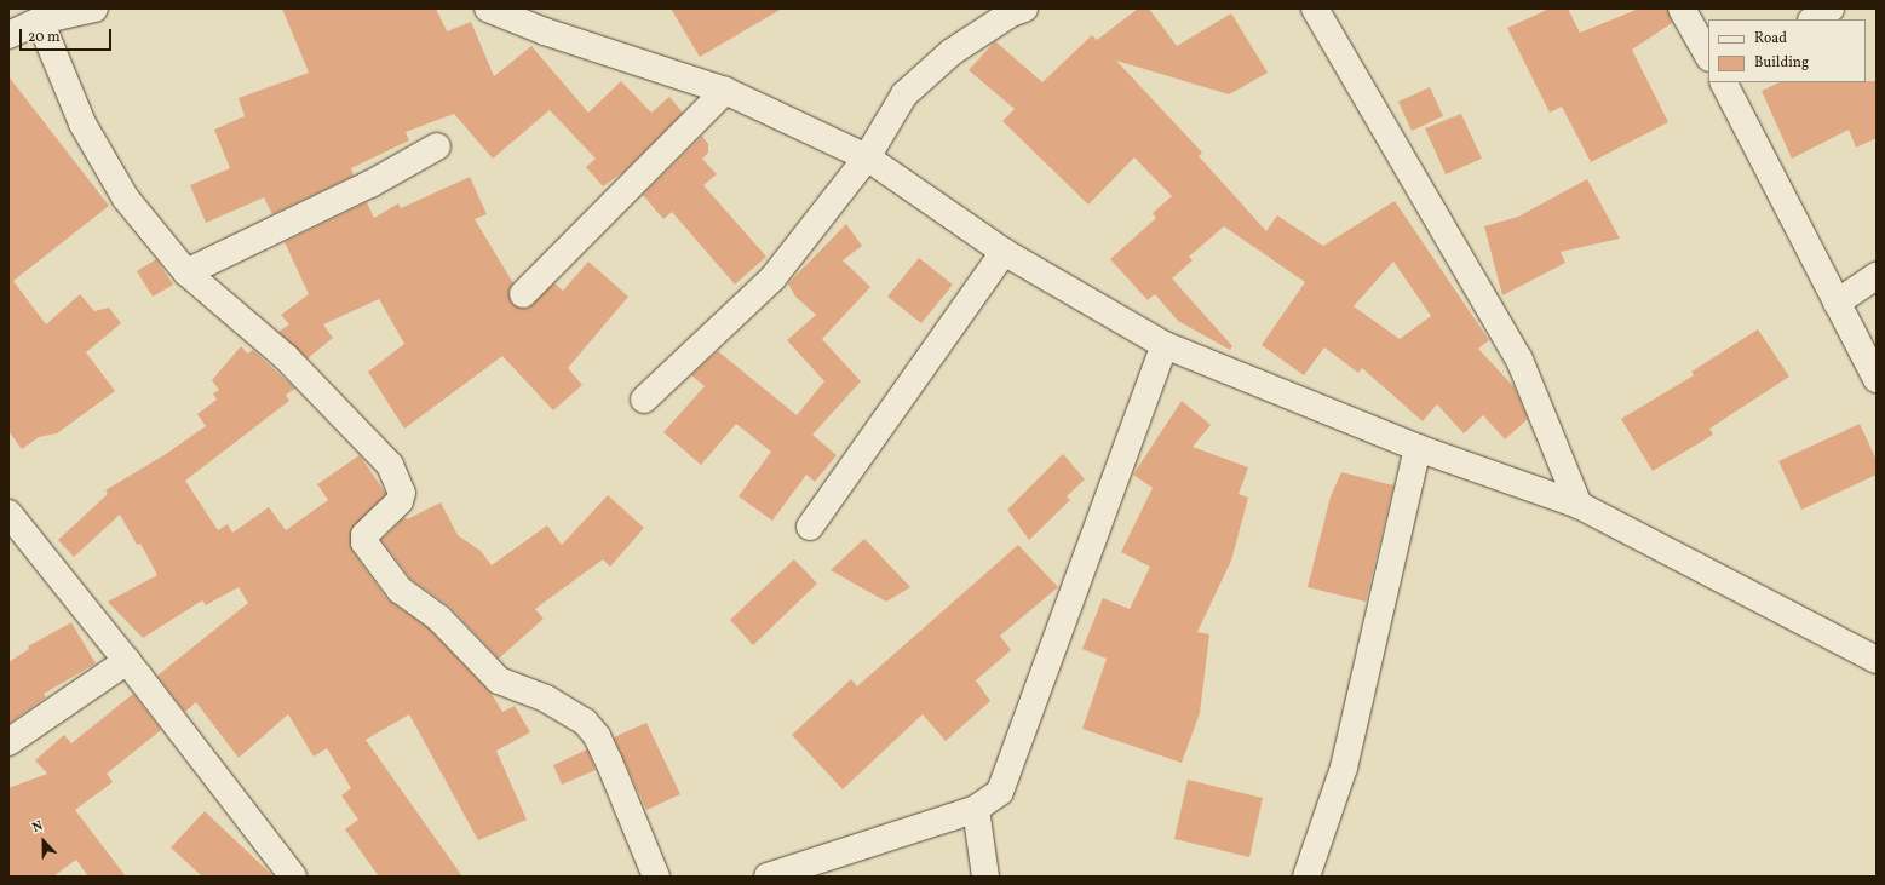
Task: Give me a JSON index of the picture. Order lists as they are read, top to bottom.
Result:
{
  "legend": ["Road", "Building"],
  "scale_bar": "20 m",
  "north": "top"
}
